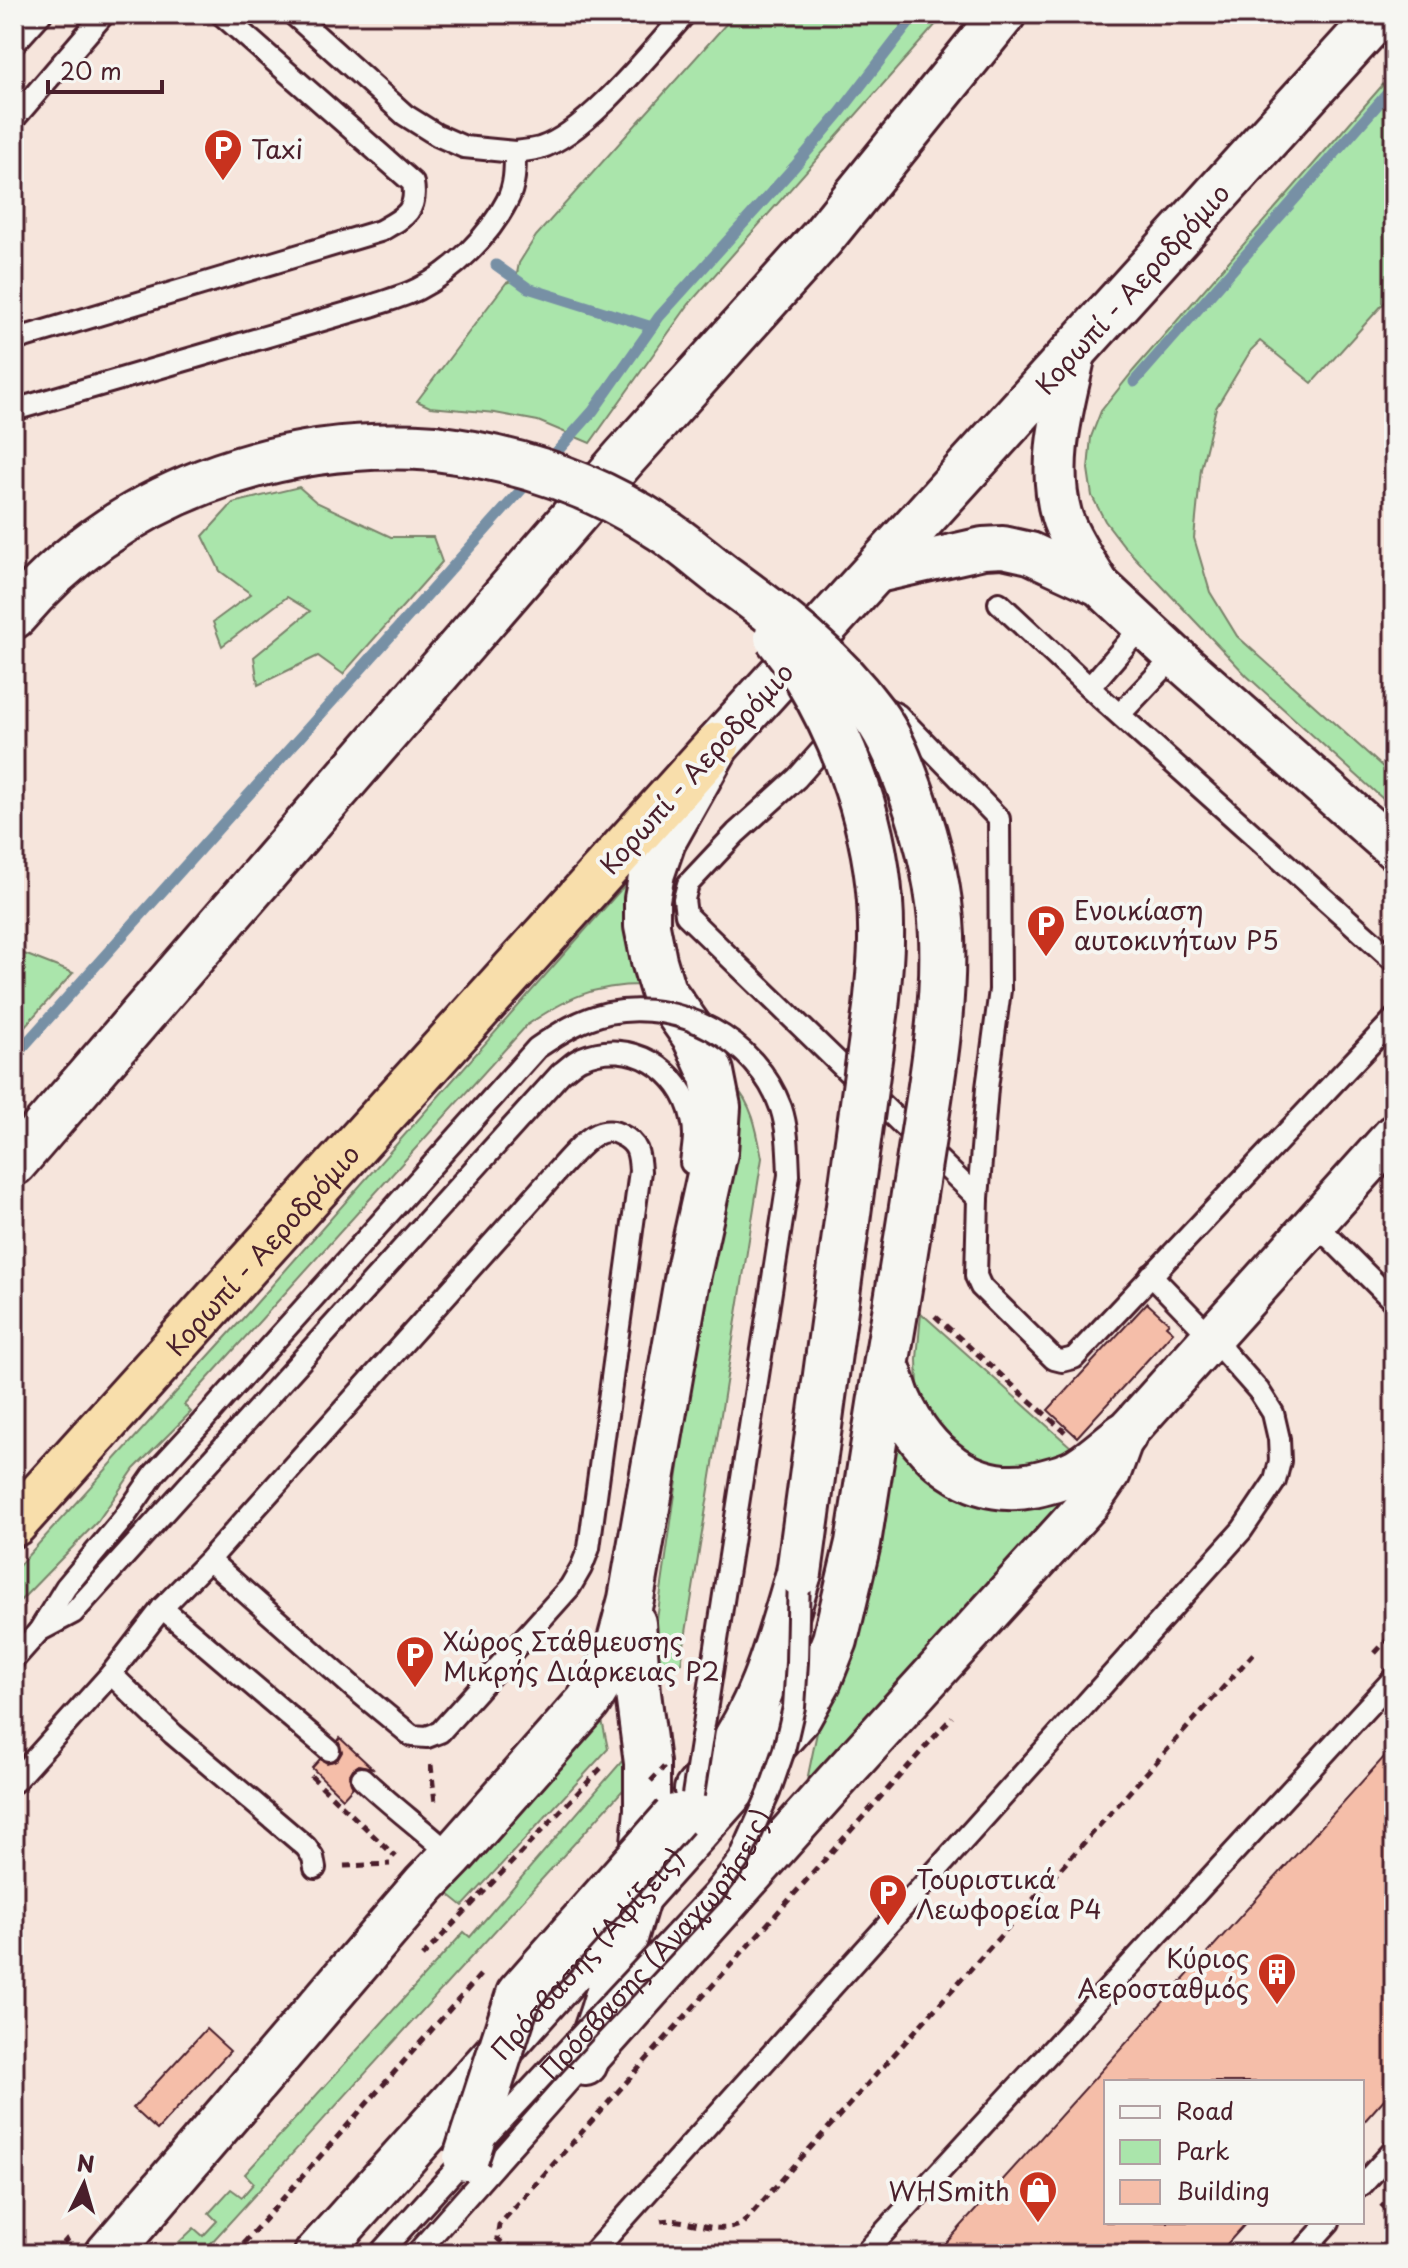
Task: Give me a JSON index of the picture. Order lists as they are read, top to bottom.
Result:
{
  "streets": {
    "highway": ["Κορωπί - Αεροδρόμιο"],
    "street": ["Πρόσβασης (Αφίξεις)"],
    "lane": ["Πρόσβασης (Αναχωρήσεις)"]
  },
  "places": {
    "parking": [
      "Taxi",
      "Ενοικίαση αυτοκινήτων P5",
      "Χώρος Στάθμευσης Μικρής Διάρκειας P2",
      "Τουριστικά Λεωφορεία P4"
    ],
    "building": ["Κύριος Αεροσταθμός"],
    "shop": ["WHSmith"]
  },
  "legend": ["Road", "Park", "Building"],
  "scale_bar": "20 m",
  "north": "top"
}
